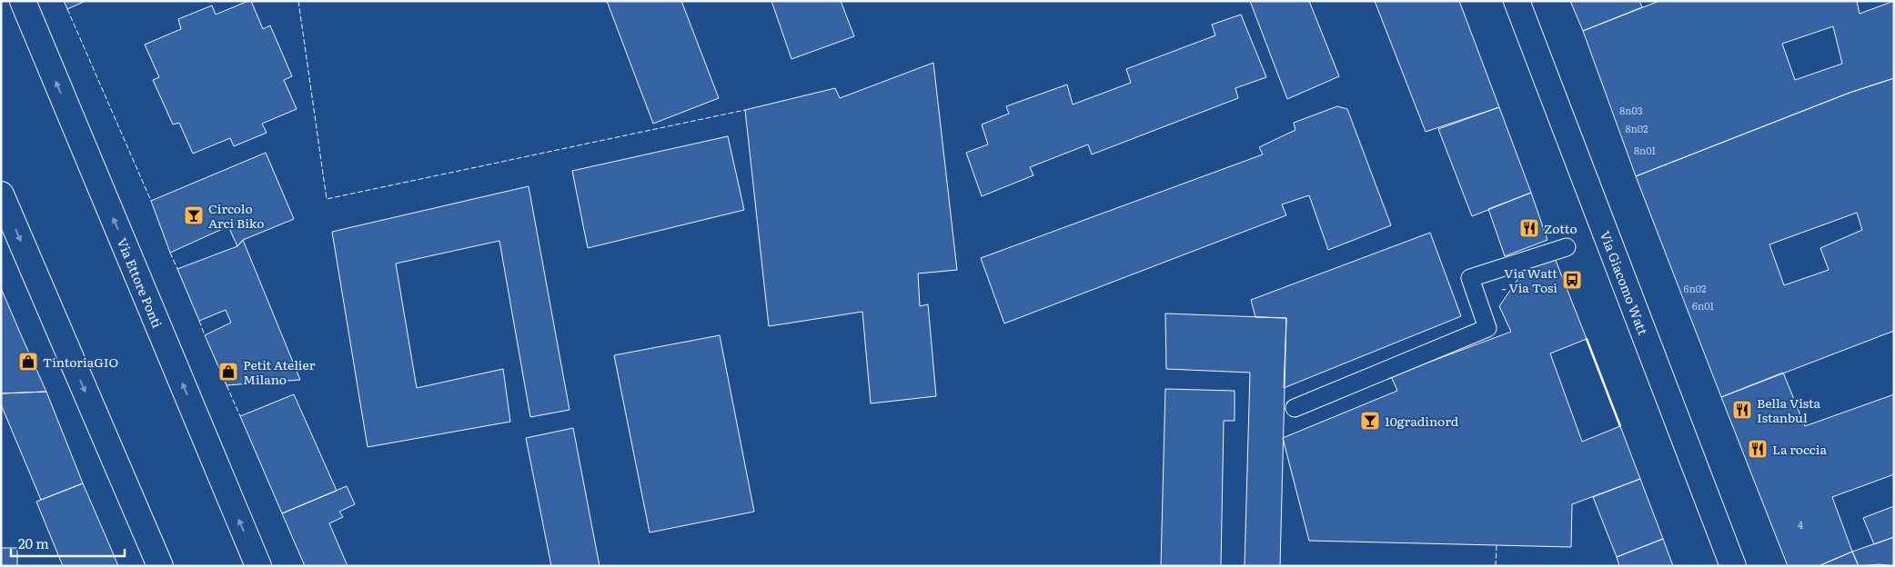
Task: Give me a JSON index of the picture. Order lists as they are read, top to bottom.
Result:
{
  "streets": {
    "street": ["Via Ettore Ponti", "Via Giacomo Watt"]
  },
  "places": {
    "bar": ["Circolo Arci Biko", "10gradinord"],
    "restaurant": ["Zotto", "Bella Vista Istanbul", "La roccia"],
    "bus stop": ["Via Watt - Via Tosi"],
    "shop": ["TintoriaGIO", "Petit Atelier Milano"]
  },
  "house_numbers": [
    "8n03",
    "8n02",
    "8n01",
    "6n02",
    "6n01",
    "4"
  ],
  "scale_bar": "20 m"
}
